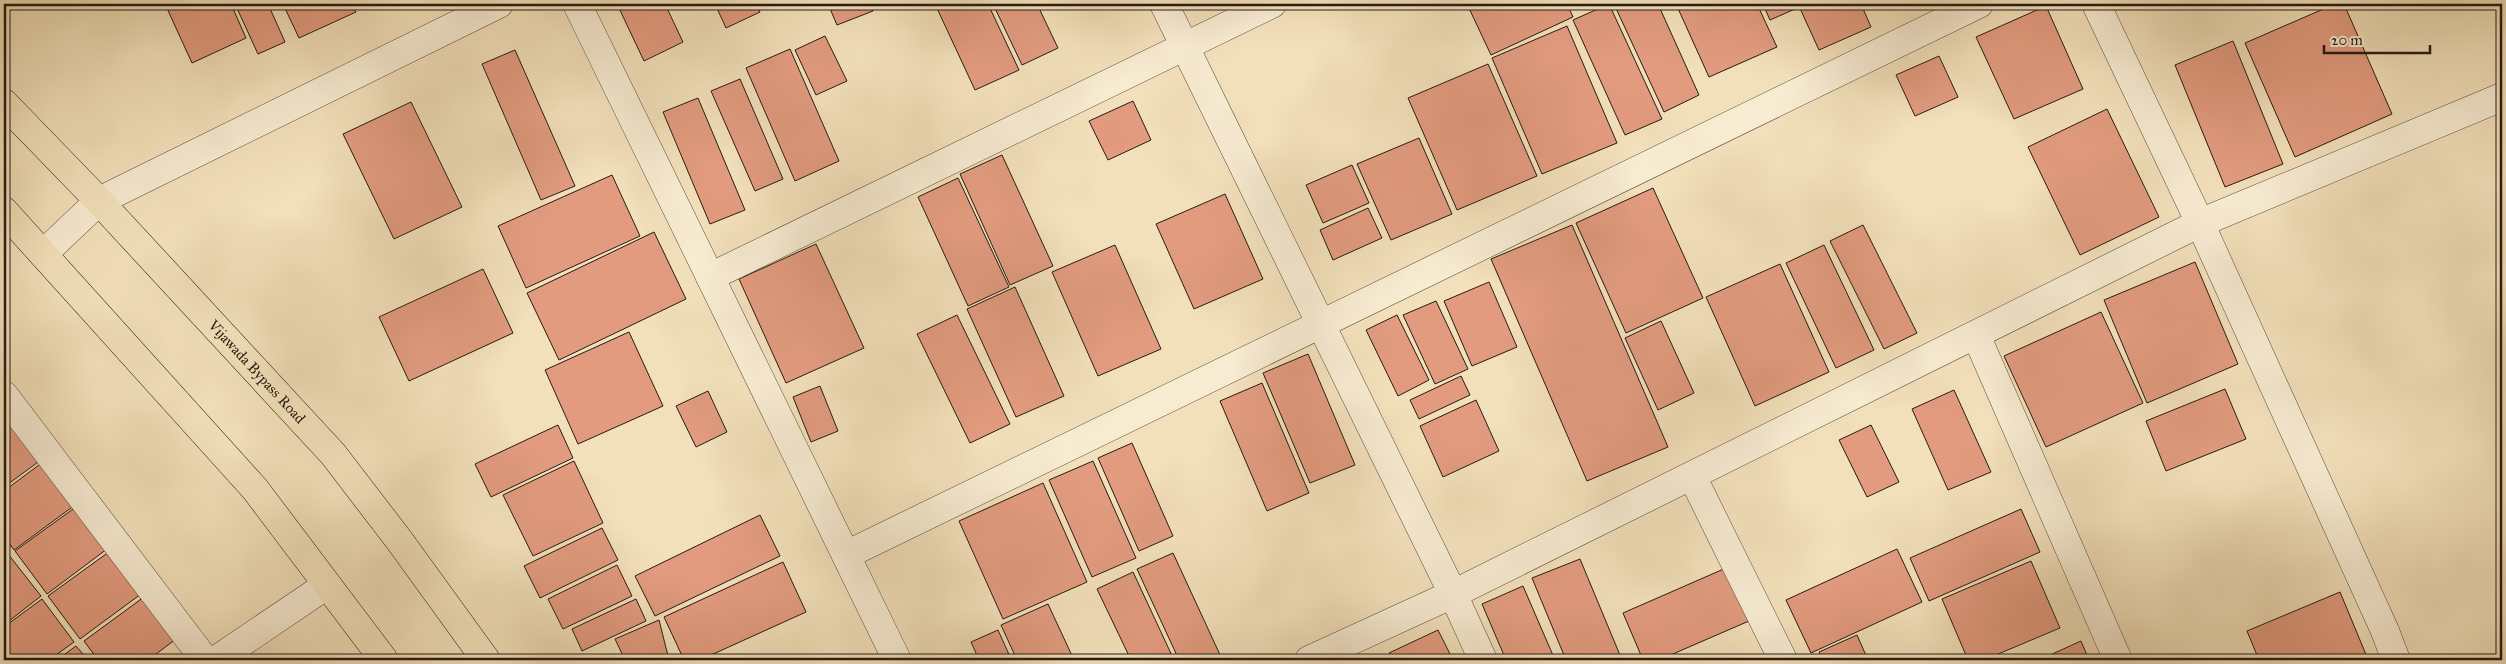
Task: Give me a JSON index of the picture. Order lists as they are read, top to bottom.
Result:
{
  "streets": {
    "main road": ["Vijawada Bypass Road"]
  },
  "scale_bar": "20 m"
}
